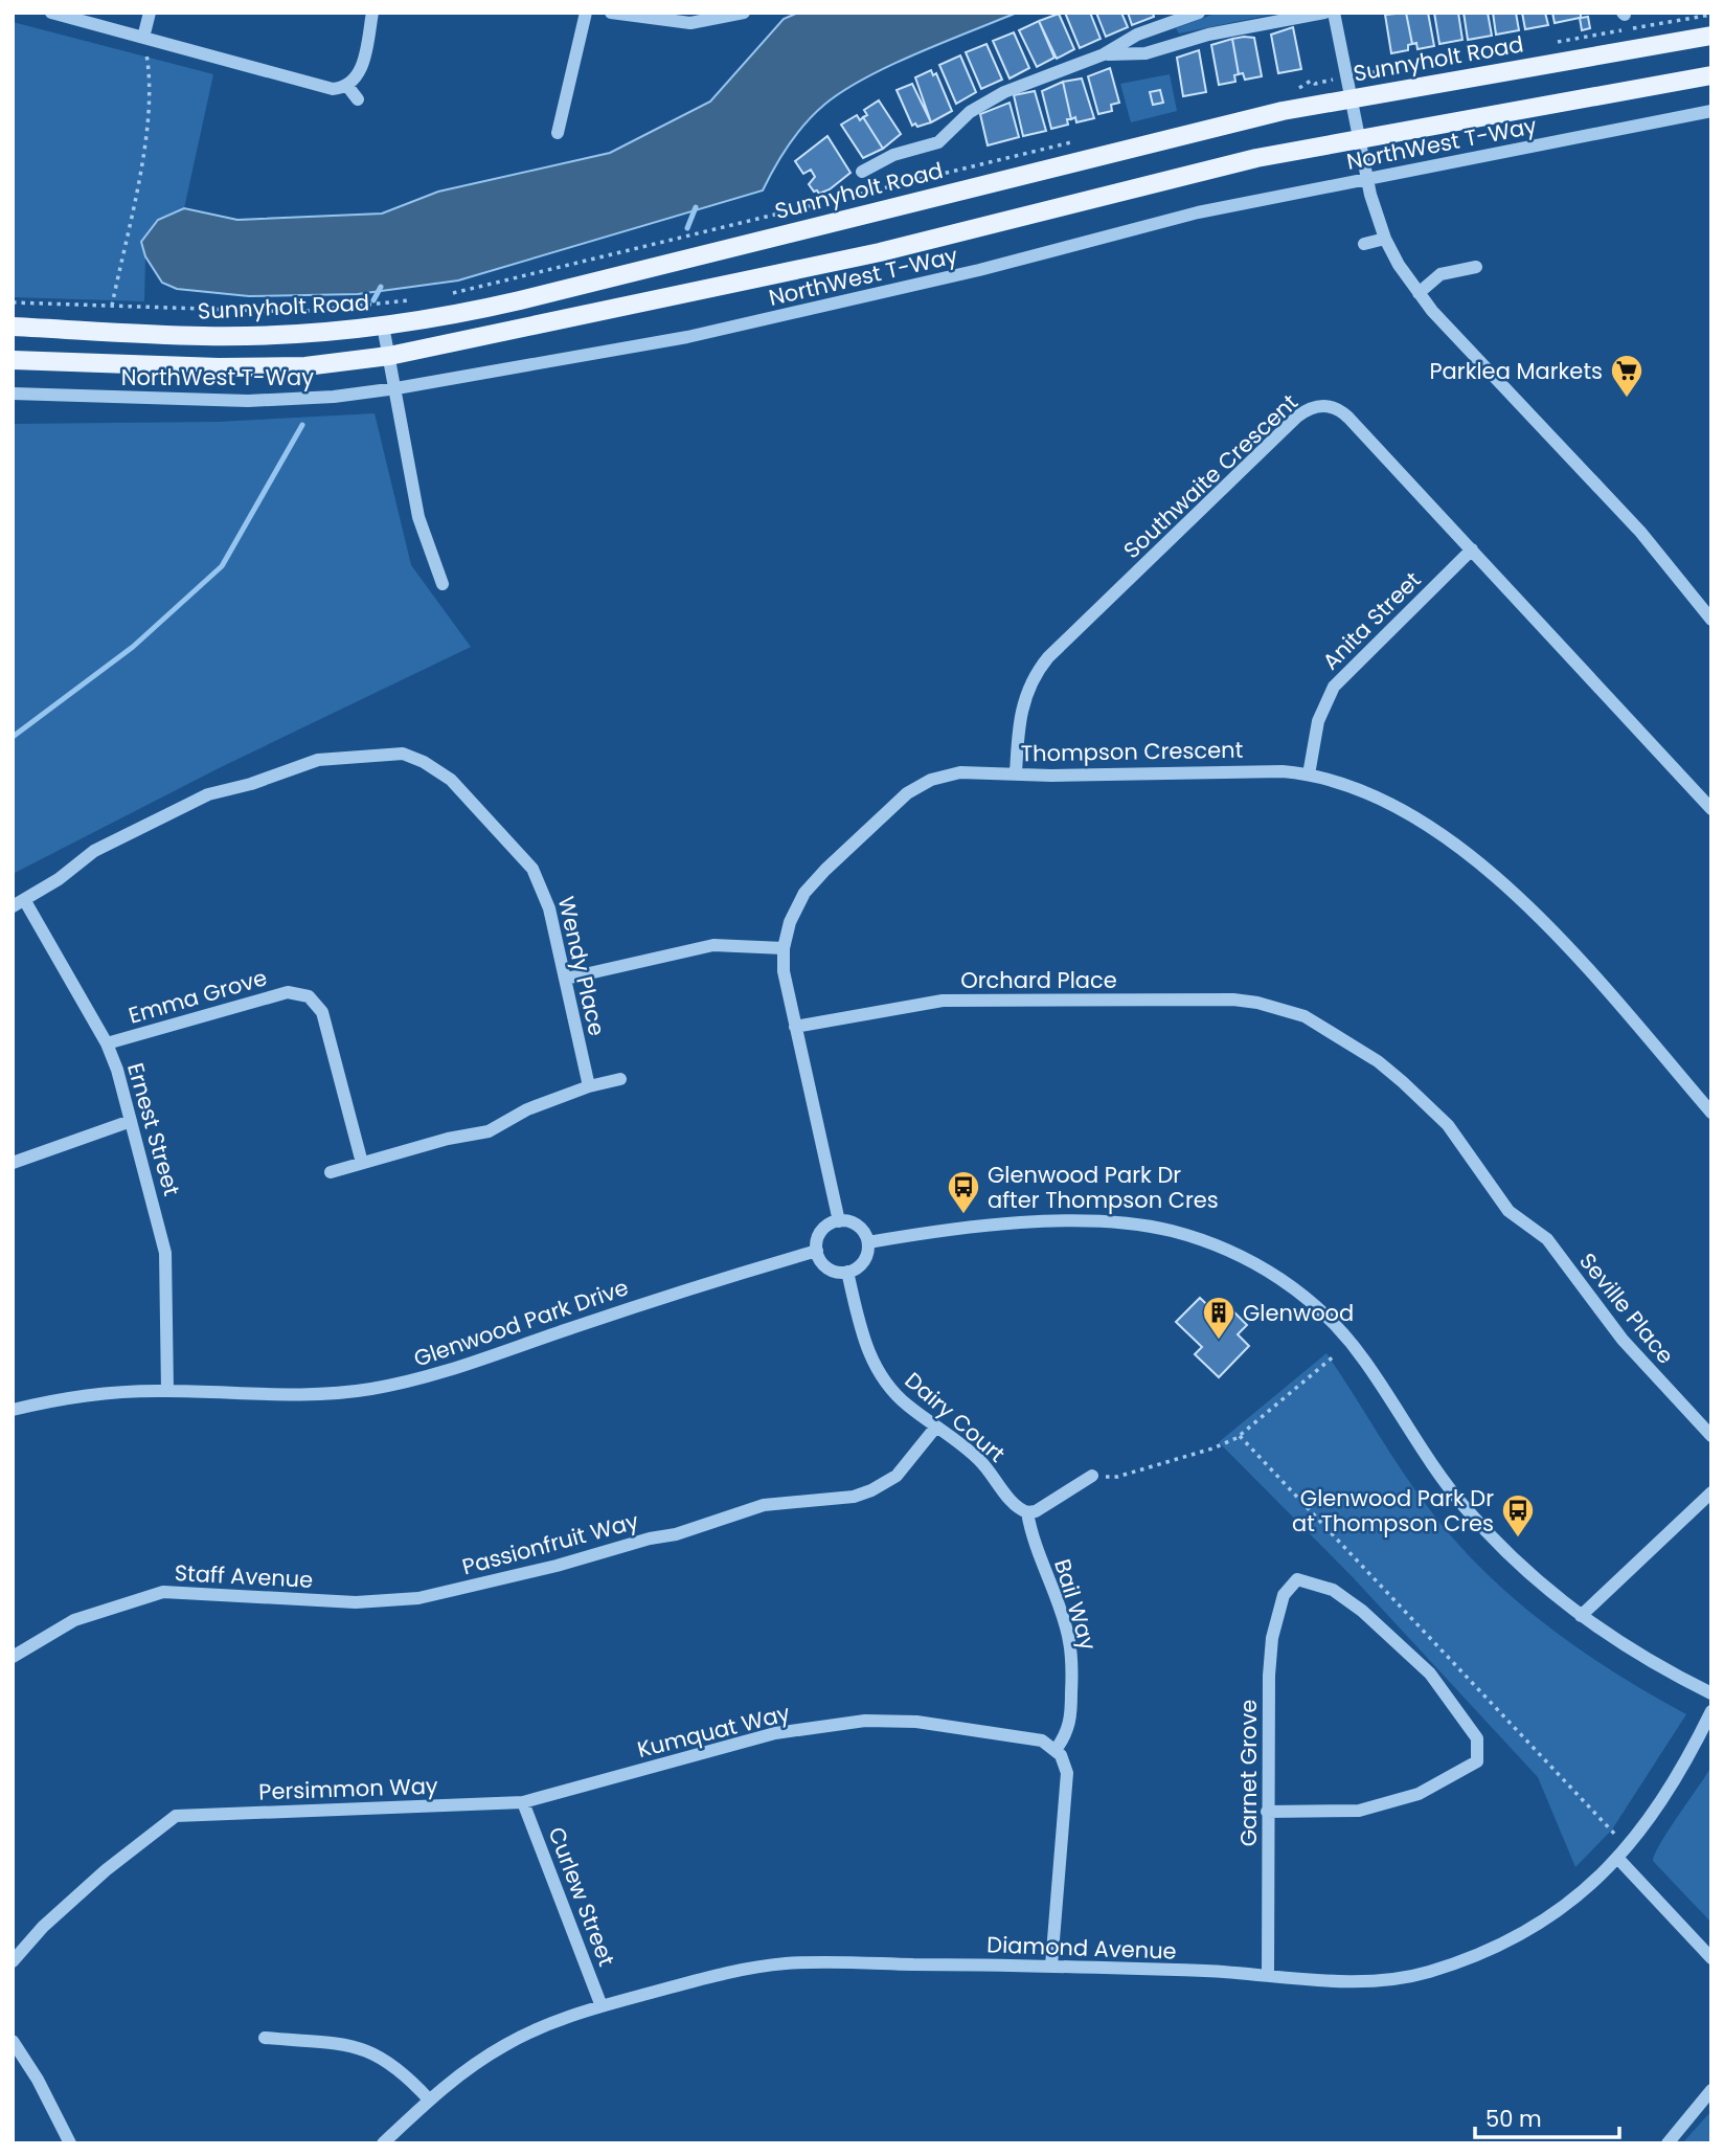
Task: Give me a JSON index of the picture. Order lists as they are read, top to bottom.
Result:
{
  "streets": {
    "main road": ["Sunnyholt Road"],
    "street": [
      "NorthWest T-Way",
      "Southwaite Crescent",
      "Anita Street",
      "Thompson Crescent",
      "Wendy Place",
      "Orchard Place",
      "Emma Grove",
      "Ernest Street",
      "Seville Place",
      "Glenwood Park Drive",
      "Dairy Court",
      "Passionfruit Way",
      "Staff Avenue",
      "Bail Way",
      "Kumquat Way",
      "Garnet Grove",
      "Persimmon Way",
      "Curlew Street",
      "Diamond Avenue"
    ]
  },
  "crossings": [
    ["Southwaite Crescent", "Anita Street"],
    ["Southwaite Crescent", "Thompson Crescent"],
    ["Anita Street", "Thompson Crescent"],
    ["Thompson Crescent", "Orchard Place"],
    ["Thompson Crescent", "Glenwood Park Drive"],
    ["Thompson Crescent", "Dairy Court"],
    ["Wendy Place", "Ernest Street"],
    ["Orchard Place", "Seville Place"],
    ["Emma Grove", "Ernest Street"],
    ["Ernest Street", "Glenwood Park Drive"],
    ["Glenwood Park Drive", "Dairy Court"],
    ["Dairy Court", "Passionfruit Way"],
    ["Dairy Court", "Bail Way"],
    ["Passionfruit Way", "Staff Avenue"],
    ["Bail Way", "Kumquat Way"],
    ["Kumquat Way", "Persimmon Way"],
    ["Kumquat Way", "Curlew Street"],
    ["Garnet Grove", "Diamond Avenue"],
    ["Persimmon Way", "Curlew Street"],
    ["Curlew Street", "Diamond Avenue"]
  ],
  "places": {
    "supermarket": ["Parklea Markets"],
    "bus stop": ["Glenwood Park Dr after Thompson Cres", "Glenwood Park Dr at Thompson Cres"],
    "building": ["Glenwood"]
  },
  "scale_bar": "50 m"
}
